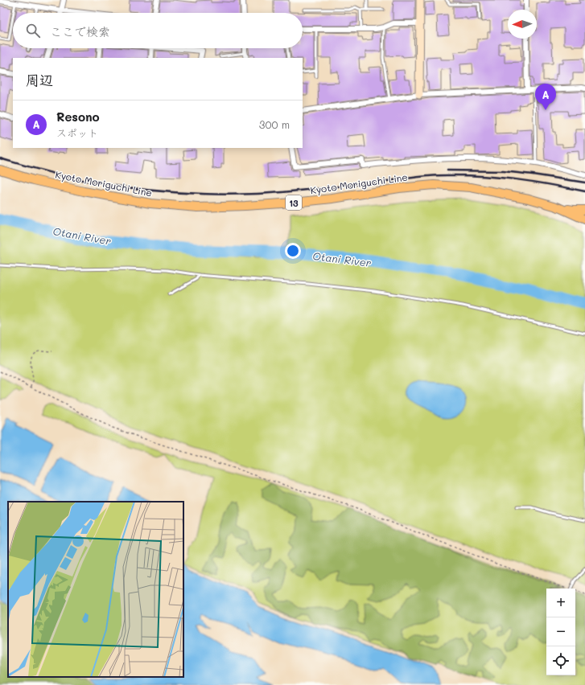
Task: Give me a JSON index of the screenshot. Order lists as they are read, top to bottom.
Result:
{
  "streets": {
    "main road": ["Kyoto Moriguchi Line", "13"]
  },
  "water": ["Otani River"],
  "north": "left",
  "page": {
    "search": "ここで検索",
    "heading": "周辺",
    "pins": "A",
    "list": [
      {
        "mark": "A",
        "name": "Resono",
        "note": "スポット",
        "value": "300 m"
      }
    ],
    "map_buttons": ["+", "−"]
  }
}
